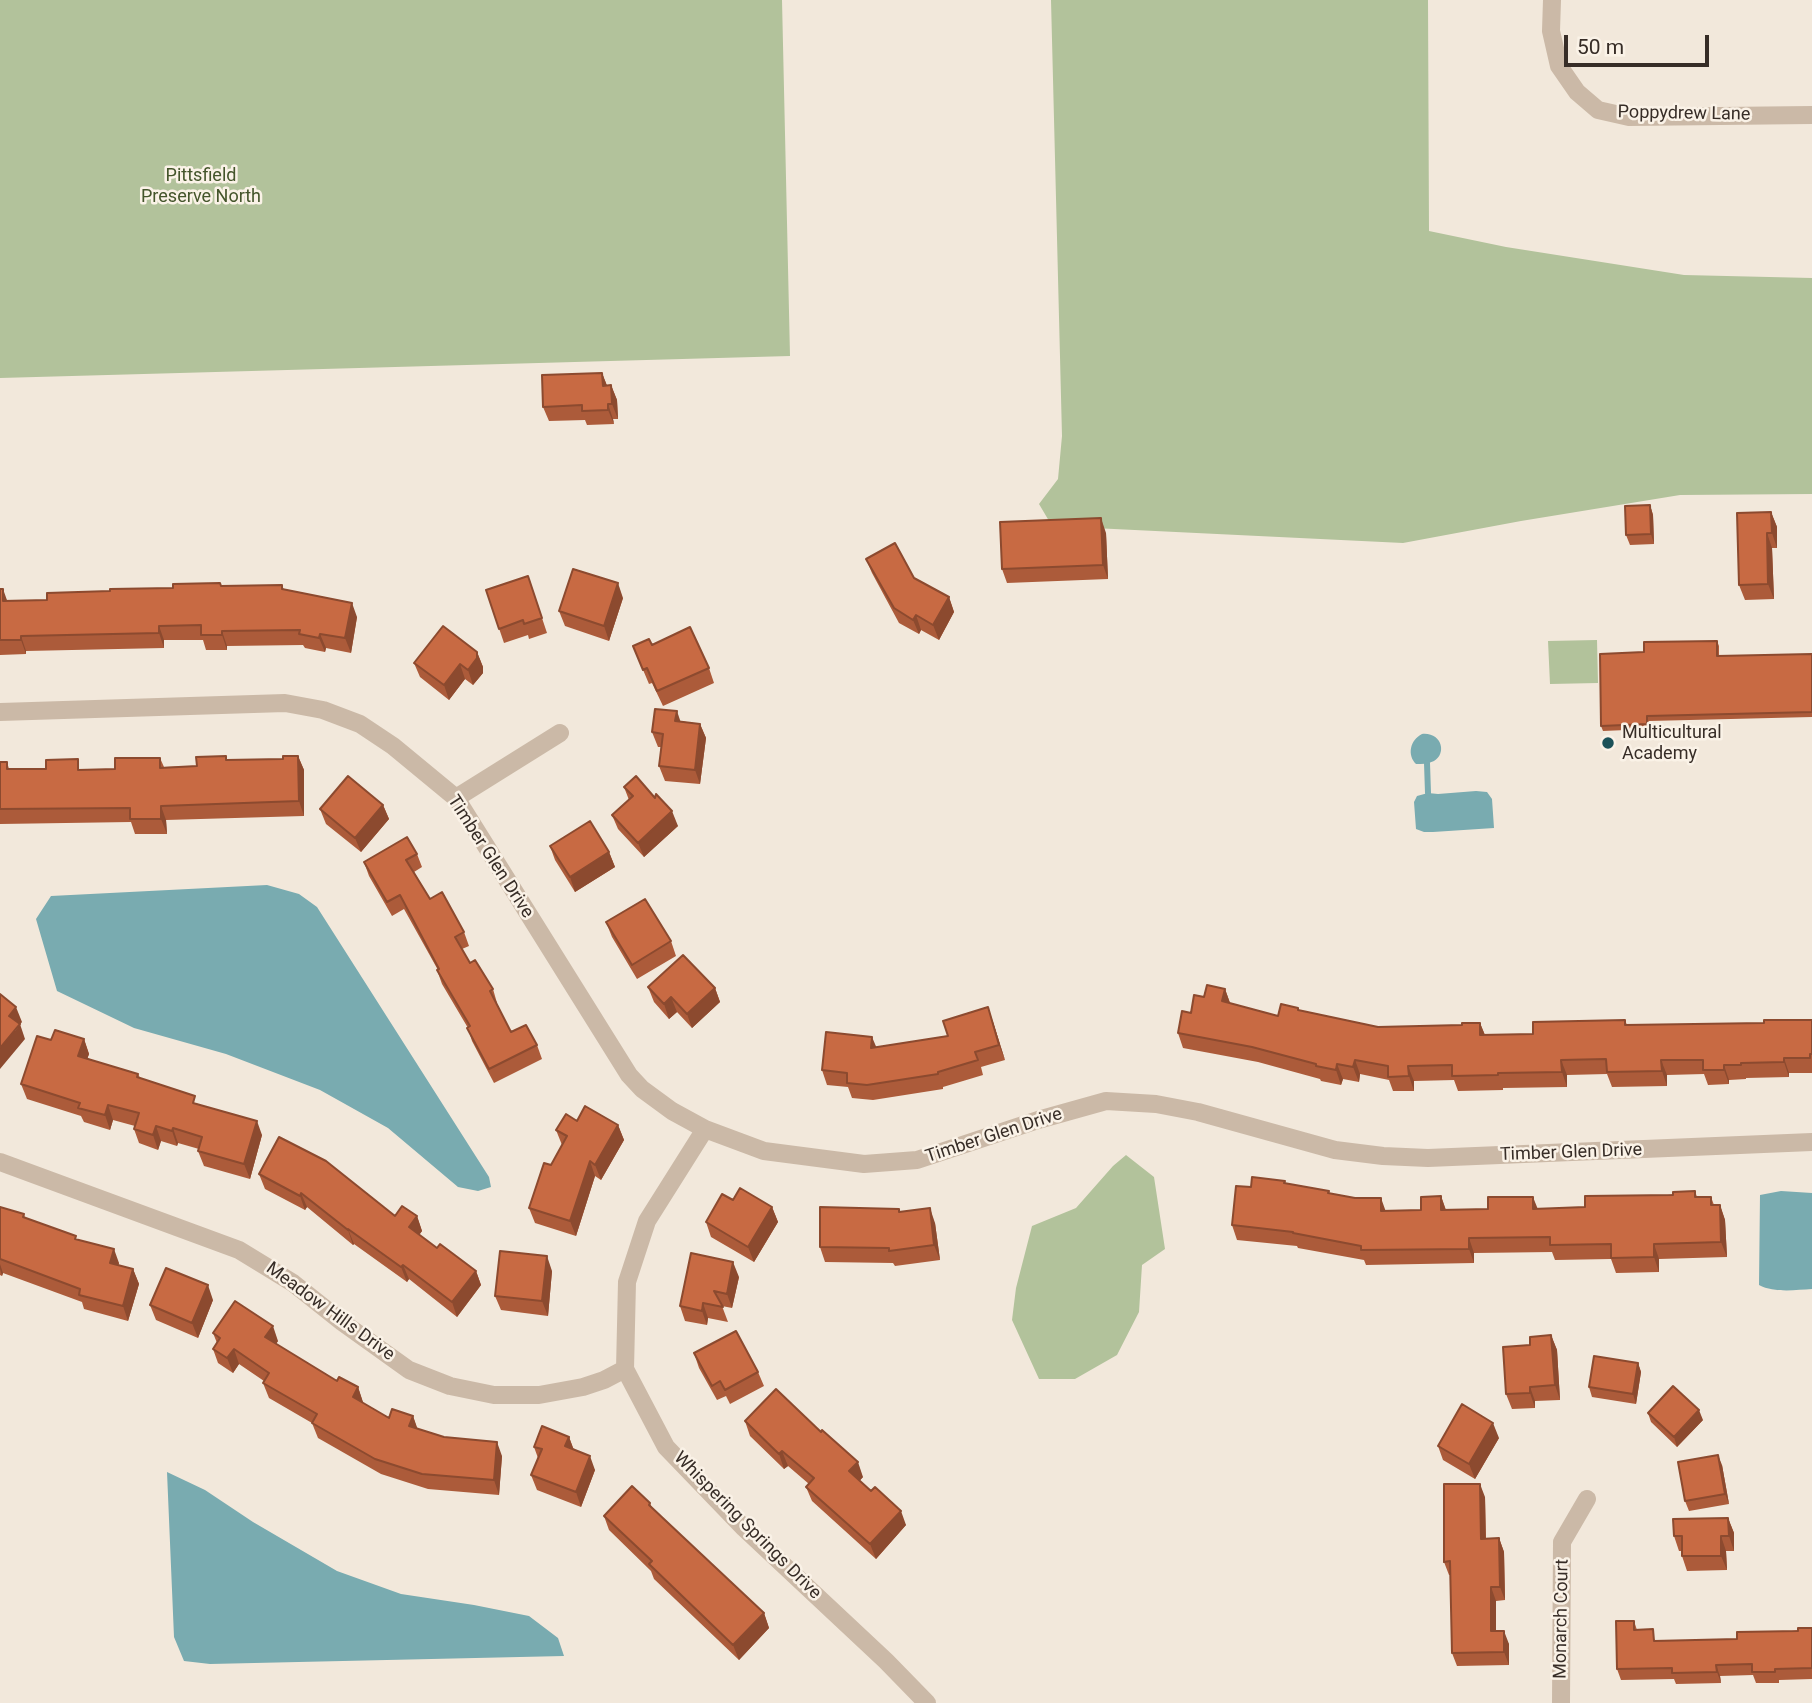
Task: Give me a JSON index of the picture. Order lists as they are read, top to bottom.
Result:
{
  "streets": {
    "street": [
      "Poppydrew Lane",
      "Timber Glen Drive",
      "Meadow Hills Drive",
      "Whispering Springs Drive",
      "Monarch Court"
    ]
  },
  "crossings": [
    ["Timber Glen Drive", "Whispering Springs Drive"],
    ["Meadow Hills Drive", "Whispering Springs Drive"]
  ],
  "parks": ["Pittsfield Preserve North"],
  "places": ["Multicultural Academy"],
  "scale_bar": "50 m"
}
